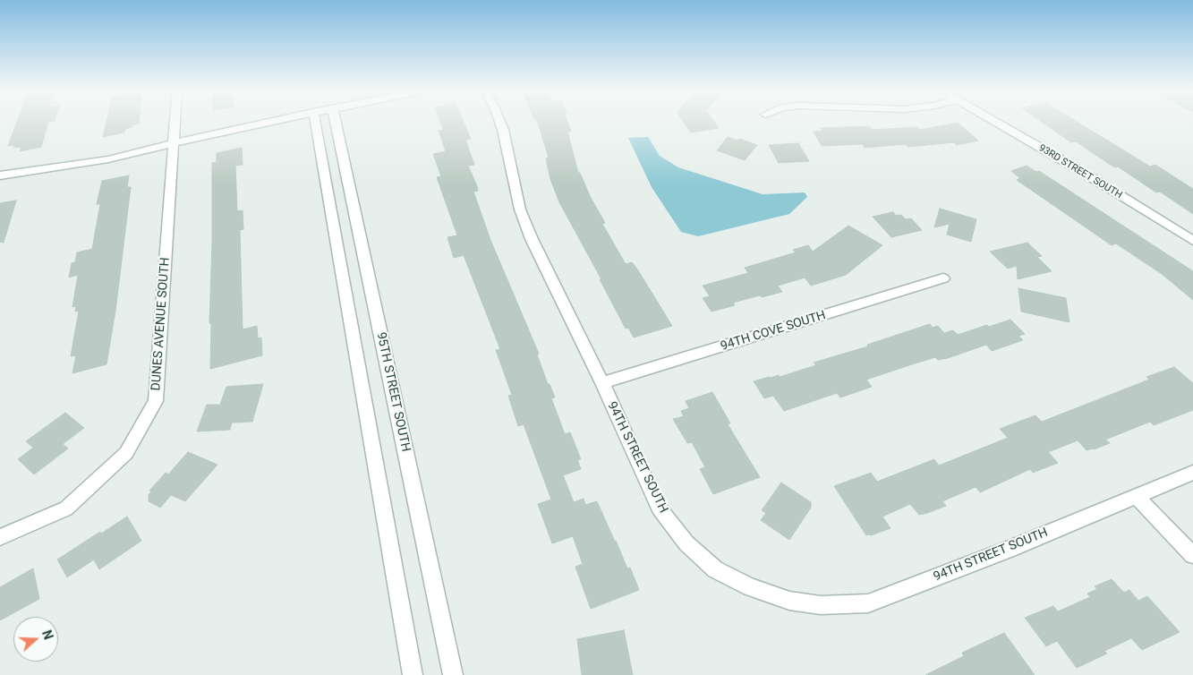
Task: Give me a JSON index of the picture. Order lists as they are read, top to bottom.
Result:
{
  "streets": {
    "street": [
      "93RD STREET SOUTH",
      "DUNES AVENUE SOUTH",
      "94TH COVE SOUTH",
      "95TH STREET SOUTH",
      "94TH STREET SOUTH"
    ]
  },
  "crossings": [
    ["94TH COVE SOUTH", "94TH STREET SOUTH"]
  ],
  "north": "right"
}
